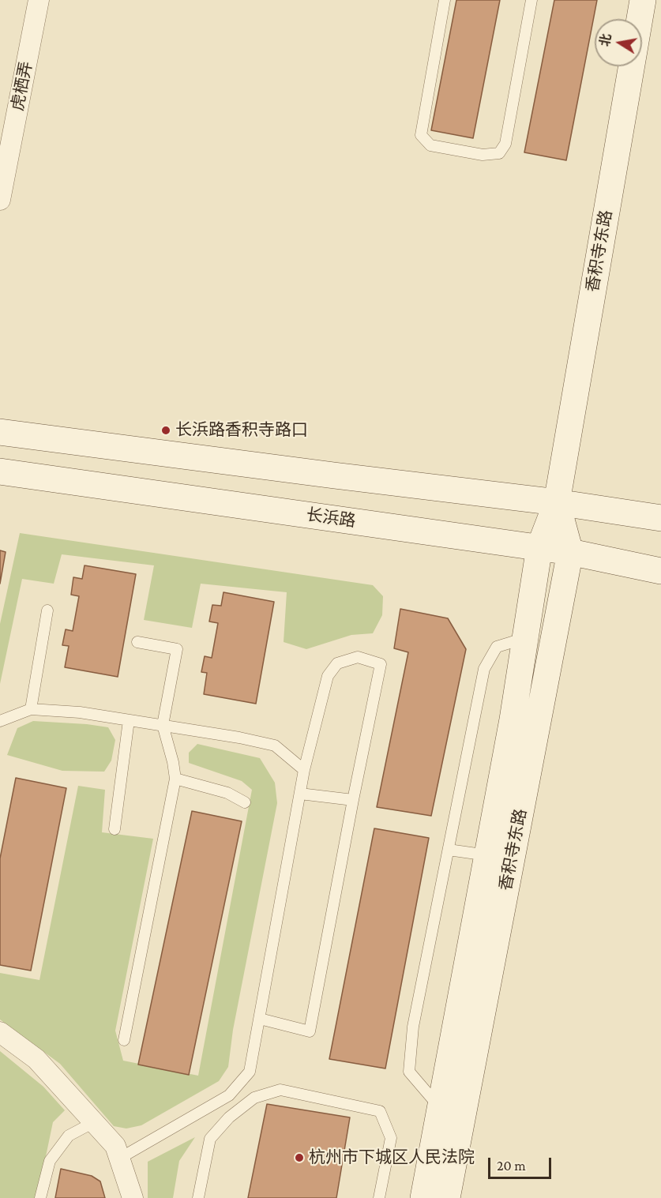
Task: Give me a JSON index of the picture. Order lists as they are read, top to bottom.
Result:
{
  "streets": {
    "main road": ["香积寺东路", "长浜路"],
    "street": ["虎栖弄"]
  },
  "crossings": [
    ["香积寺东路", "长浜路"]
  ],
  "places": ["长浜路香积寺路口", "杭州市下城区人民法院"],
  "scale_bar": "20 m",
  "north": "left"
}
